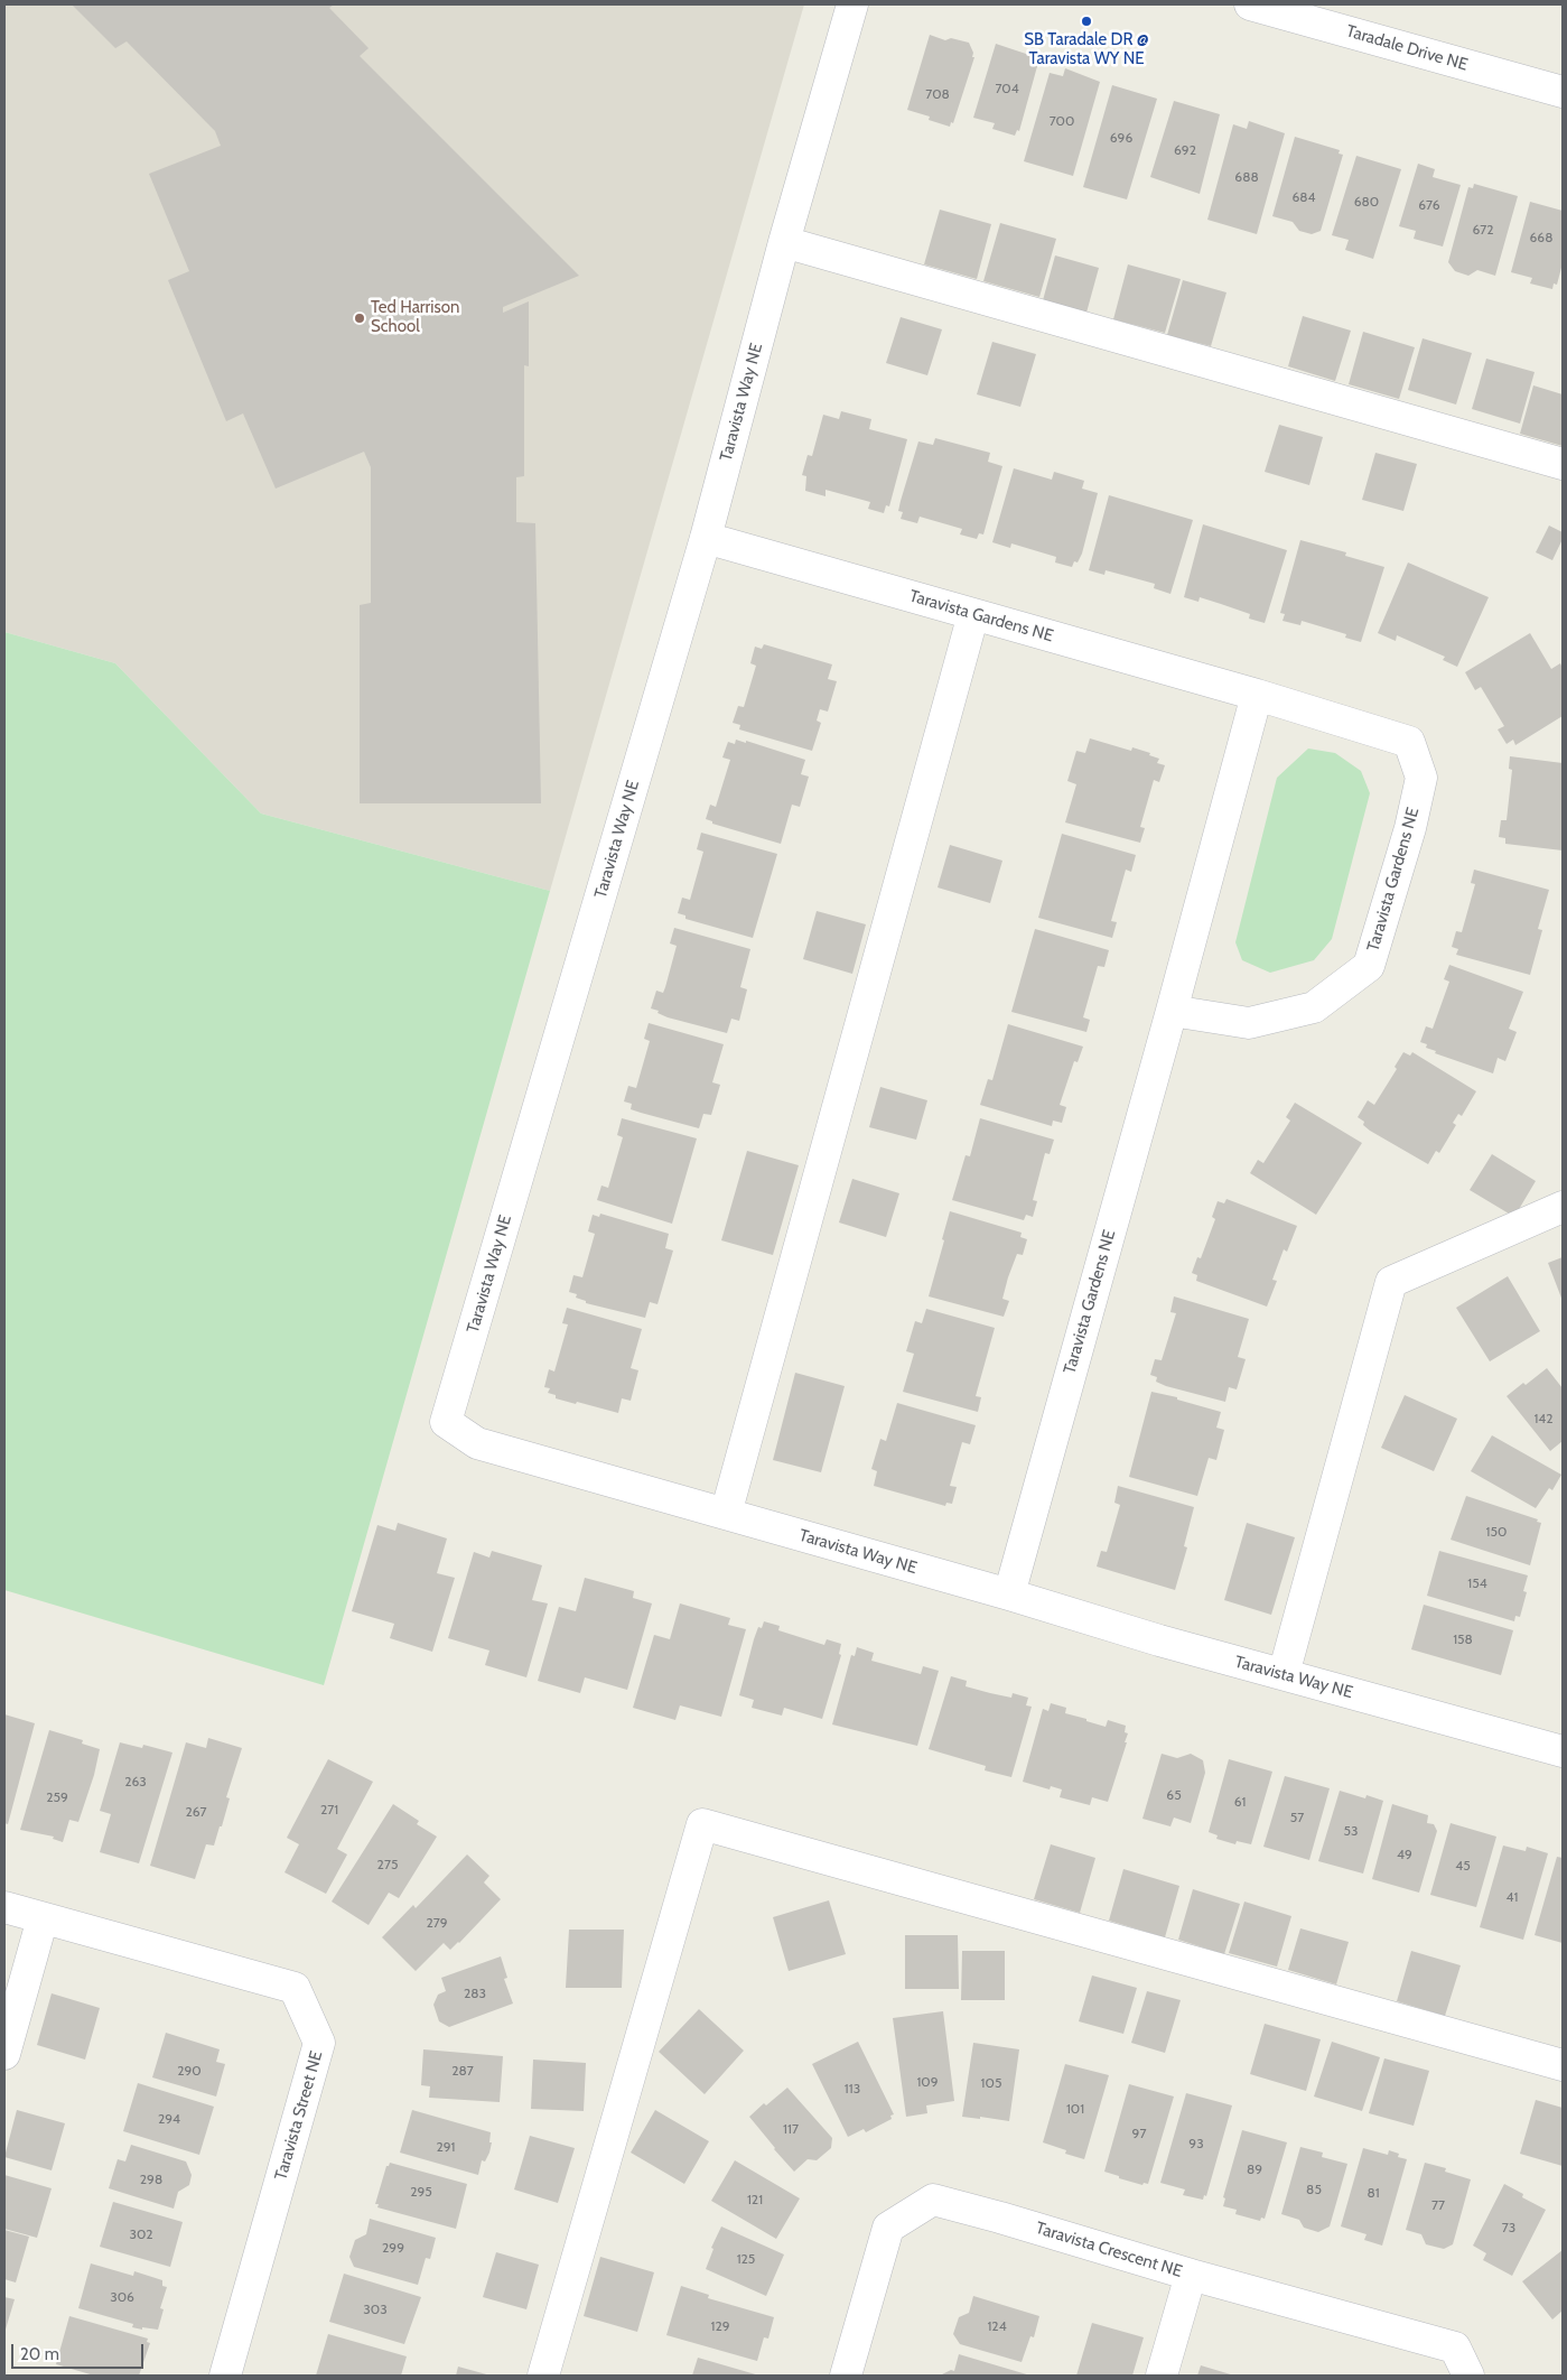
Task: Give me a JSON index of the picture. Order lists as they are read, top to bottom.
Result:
{
  "streets": {
    "street": [
      "Taradale Drive NE",
      "Taravista Way NE",
      "Taravista Gardens NE",
      "Taravista Street NE",
      "Taravista Crescent NE"
    ]
  },
  "crossings": [
    ["Taravista Way NE", "Taravista Gardens NE"]
  ],
  "places": ["SB Taradale DR @ Taravista WY NE", "Ted Harrison School"],
  "house_numbers": [
    "704",
    "708",
    "700",
    "696",
    "692",
    "688",
    "684",
    "680",
    "676",
    "672",
    "668",
    "142",
    "150",
    "154",
    "158",
    "263",
    "65",
    "259",
    "61",
    "271",
    "267",
    "57",
    "53",
    "49",
    "275",
    "45",
    "41",
    "279",
    "283",
    "290",
    "287",
    "109",
    "105",
    "113",
    "101",
    "294",
    "117",
    "97",
    "93",
    "291",
    "89",
    "298",
    "85",
    "295",
    "81",
    "121",
    "77",
    "73",
    "302",
    "299",
    "125",
    "306",
    "303",
    "129",
    "124"
  ],
  "scale_bar": "20 m"
}
